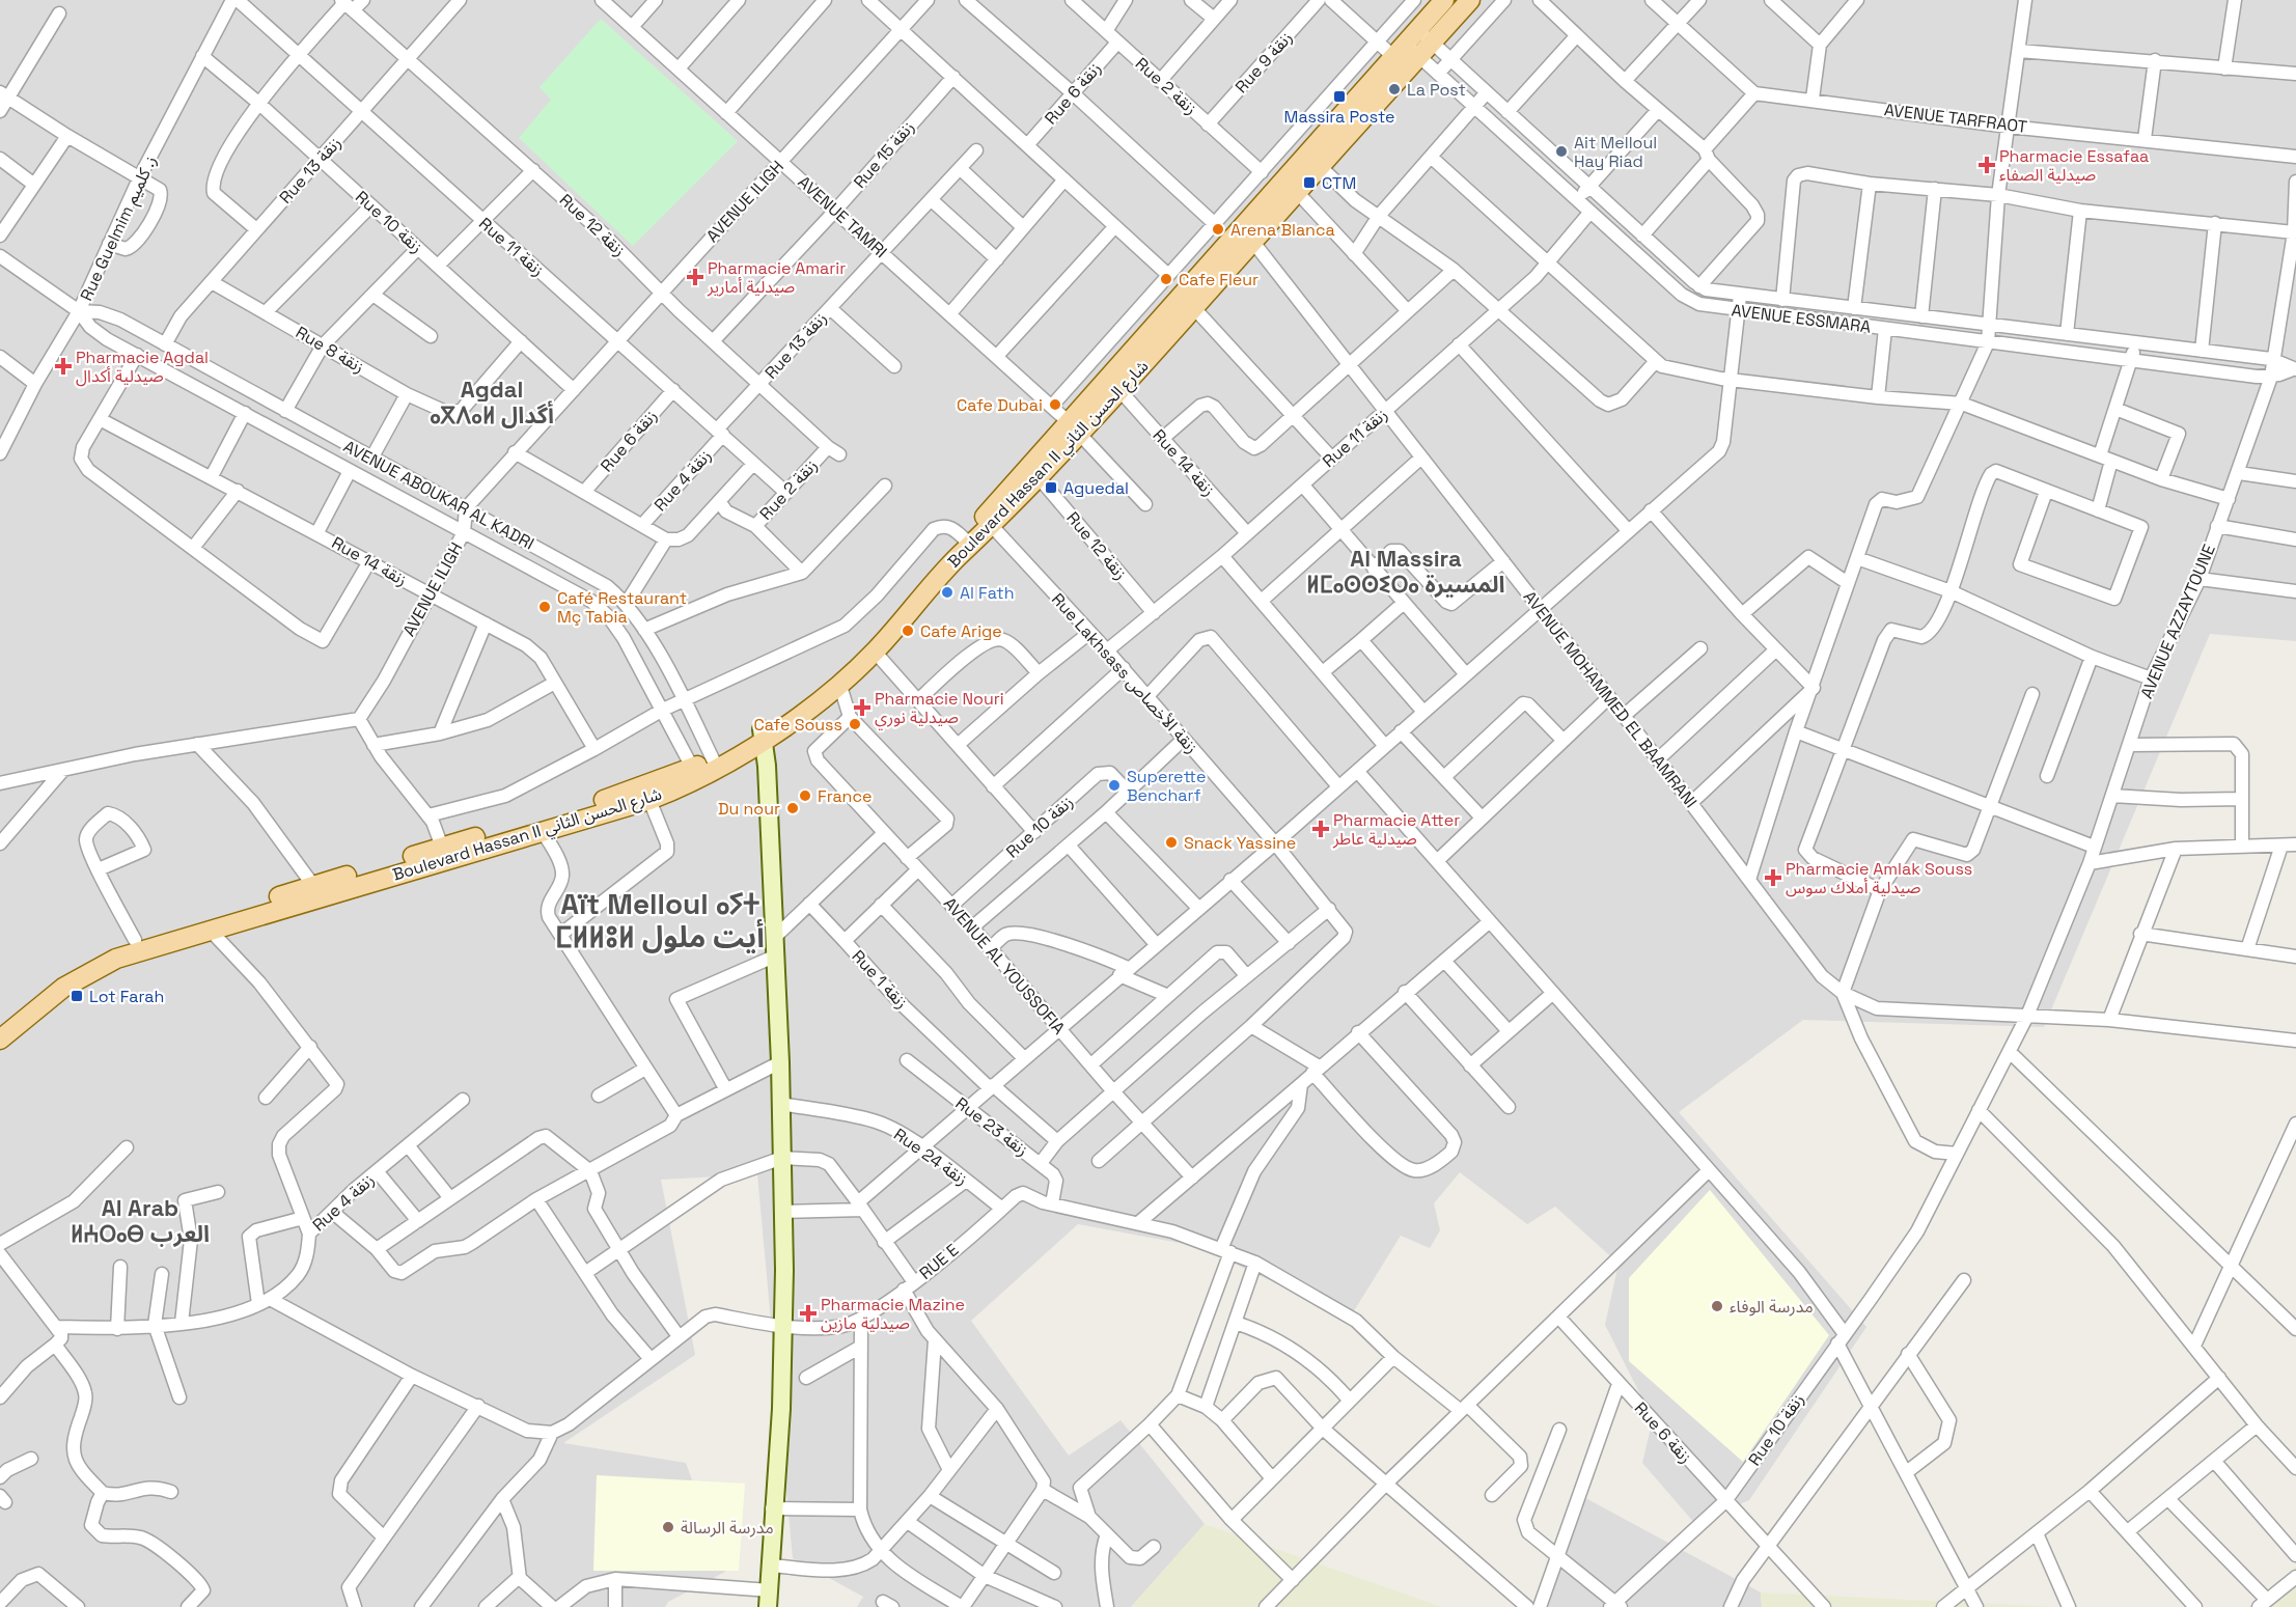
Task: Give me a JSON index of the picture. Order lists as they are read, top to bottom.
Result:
{
  "streets": {
    "main road": ["Boulevard Hassan II شارع الحسن الثاني"],
    "street": [
      "Rue 9 زنقة",
      "Rue 2 زنقة",
      "Rue 6 زنقة",
      "AVENUE TARFRAOT",
      "Rue 15 زنقة",
      "Rue 13 زنقة",
      "AVENUE ILIGH",
      "AVENUE TAMRI",
      "Rue 10 زنقة",
      "Rue 12 زنقة",
      "Rue Guelmim ز. كلميم",
      "Rue 11 زنقة",
      "AVENUE ESSMARA",
      "Rue 8 زنقة",
      "Rue 14 زنقة",
      "Rue 4 زنقة",
      "AVENUE ABOUKAR AL KADRI",
      "AVENUE AZZAYTOUNE",
      "Rue Lakhsass زنقة الأخصاص",
      "AVENUE MOHAMMED EL BAAMRANI",
      "AVENUE AL YOUSSOFIA",
      "Rue 1 زنقة",
      "Rue 23 زنقة",
      "Rue 24 زنقة",
      "RUE E"
    ]
  },
  "crossings": [
    ["Rue 9 زنقة", "Rue 2 زنقة"],
    ["Rue 2 زنقة", "Rue 6 زنقة"],
    ["Rue 2 زنقة", "Rue 12 زنقة"],
    ["Rue 2 زنقة", "Rue 11 زنقة"],
    ["Rue 6 زنقة", "Rue 10 زنقة"],
    ["Rue 6 زنقة", "Rue 11 زنقة"],
    ["Rue 15 زنقة", "AVENUE TAMRI"],
    ["Rue 15 زنقة", "Rue 12 زنقة"],
    ["Rue 13 زنقة", "AVENUE TAMRI"],
    ["Rue 13 زنقة", "Rue 10 زنقة"],
    ["Rue 13 زنقة", "Rue 12 زنقة"],
    ["Rue 13 زنقة", "Rue 11 زنقة"],
    ["Rue 13 زنقة", "Rue 8 زنقة"],
    ["Rue 13 زنقة", "Rue 4 زنقة"],
    ["Rue 13 زنقة", "AVENUE ABOUKAR AL KADRI"],
    ["AVENUE ILIGH", "AVENUE TAMRI"],
    ["AVENUE ILIGH", "Rue 10 زنقة"],
    ["AVENUE ILIGH", "Rue 12 زنقة"],
    ["AVENUE ILIGH", "Rue 11 زنقة"],
    ["AVENUE ILIGH", "Rue 14 زنقة"],
    ["AVENUE ILIGH", "AVENUE ABOUKAR AL KADRI"],
    ["AVENUE TAMRI", "Boulevard Hassan II شارع الحسن الثاني"],
    ["Rue 10 زنقة", "Rue Guelmim ز. كلميم"],
    ["Rue 10 زنقة", "Rue 8 زنقة"],
    ["Rue 10 زنقة", "AVENUE AZZAYTOUNE"],
    ["Rue 10 زنقة", "Rue Lakhsass زنقة الأخصاص"],
    ["Rue 10 زنقة", "AVENUE AL YOUSSOFIA"],
    ["Rue 12 زنقة", "Rue 11 زنقة"],
    ["Rue 12 زنقة", "Boulevard Hassan II شارع الحسن الثاني"],
    ["Rue Guelmim ز. كلميم", "AVENUE ABOUKAR AL KADRI"],
    ["Rue 11 زنقة", "AVENUE ESSMARA"],
    ["Rue 11 زنقة", "Rue 14 زنقة"],
    ["Rue 11 زنقة", "Rue 4 زنقة"],
    ["Rue 11 زنقة", "Rue Lakhsass زنقة الأخصاص"],
    ["Rue 11 زنقة", "AVENUE MOHAMMED EL BAAMRANI"],
    ["AVENUE ESSMARA", "Boulevard Hassan II شارع الحسن الثاني"],
    ["AVENUE ESSMARA", "AVENUE AZZAYTOUNE"],
    ["Rue 14 زنقة", "Boulevard Hassan II شارع الحسن الثاني"],
    ["Boulevard Hassan II شارع الحسن الثاني", "AVENUE ABOUKAR AL KADRI"],
    ["Boulevard Hassan II شارع الحسن الثاني", "Rue Lakhsass زنقة الأخصاص"],
    ["Boulevard Hassan II شارع الحسن الثاني", "AVENUE MOHAMMED EL BAAMRANI"],
    ["AVENUE AL YOUSSOFIA", "Rue 1 زنقة"],
    ["Rue 23 زنقة", "RUE E"],
    ["Rue 24 زنقة", "RUE E"]
  ],
  "districts": [
    "Agdal ⴰⴳⴷⴰⵍ أگدال",
    "Al Massira ⵍⵎⴰⵙⵙⵉⵔⴰ المسيرة",
    "Aït Melloul ⴰⵢⵜ ⵎⵍⵍⵓⵍ أيت ملول",
    "Al Arab ⵍⵄⵔⴰⴱ العرب"
  ],
  "places": {
    "other": [
      "La Post",
      "Ait Melloul Hay Riad",
      "Arena Blanca",
      "Cafe Fleur",
      "Cafe Dubai",
      "Al Fath",
      "Café Restaurant Mç Tabia",
      "Cafe Arige",
      "Cafe Souss",
      "Superette Bencharf",
      "France",
      "Du nour",
      "Snack Yassine",
      "مدرسة الوفاء",
      "مدرسة الرسالة"
    ],
    "transit": [
      "Massira Poste",
      "CTM",
      "Aguedal",
      "Lot Farah"
    ],
    "health": [
      "Pharmacie Essafaa صيدلية الصفاء",
      "Pharmacie Amarir صيدلية أمارير",
      "Pharmacie Agdal صيدلية أكدال",
      "Pharmacie Nouri صيدلية نوري",
      "Pharmacie Atter صيدلية عاطر",
      "Pharmacie Amlak Souss صيدلية أملاك سوس",
      "Pharmacie Mazine صيدلية مازين"
    ]
  }
}
